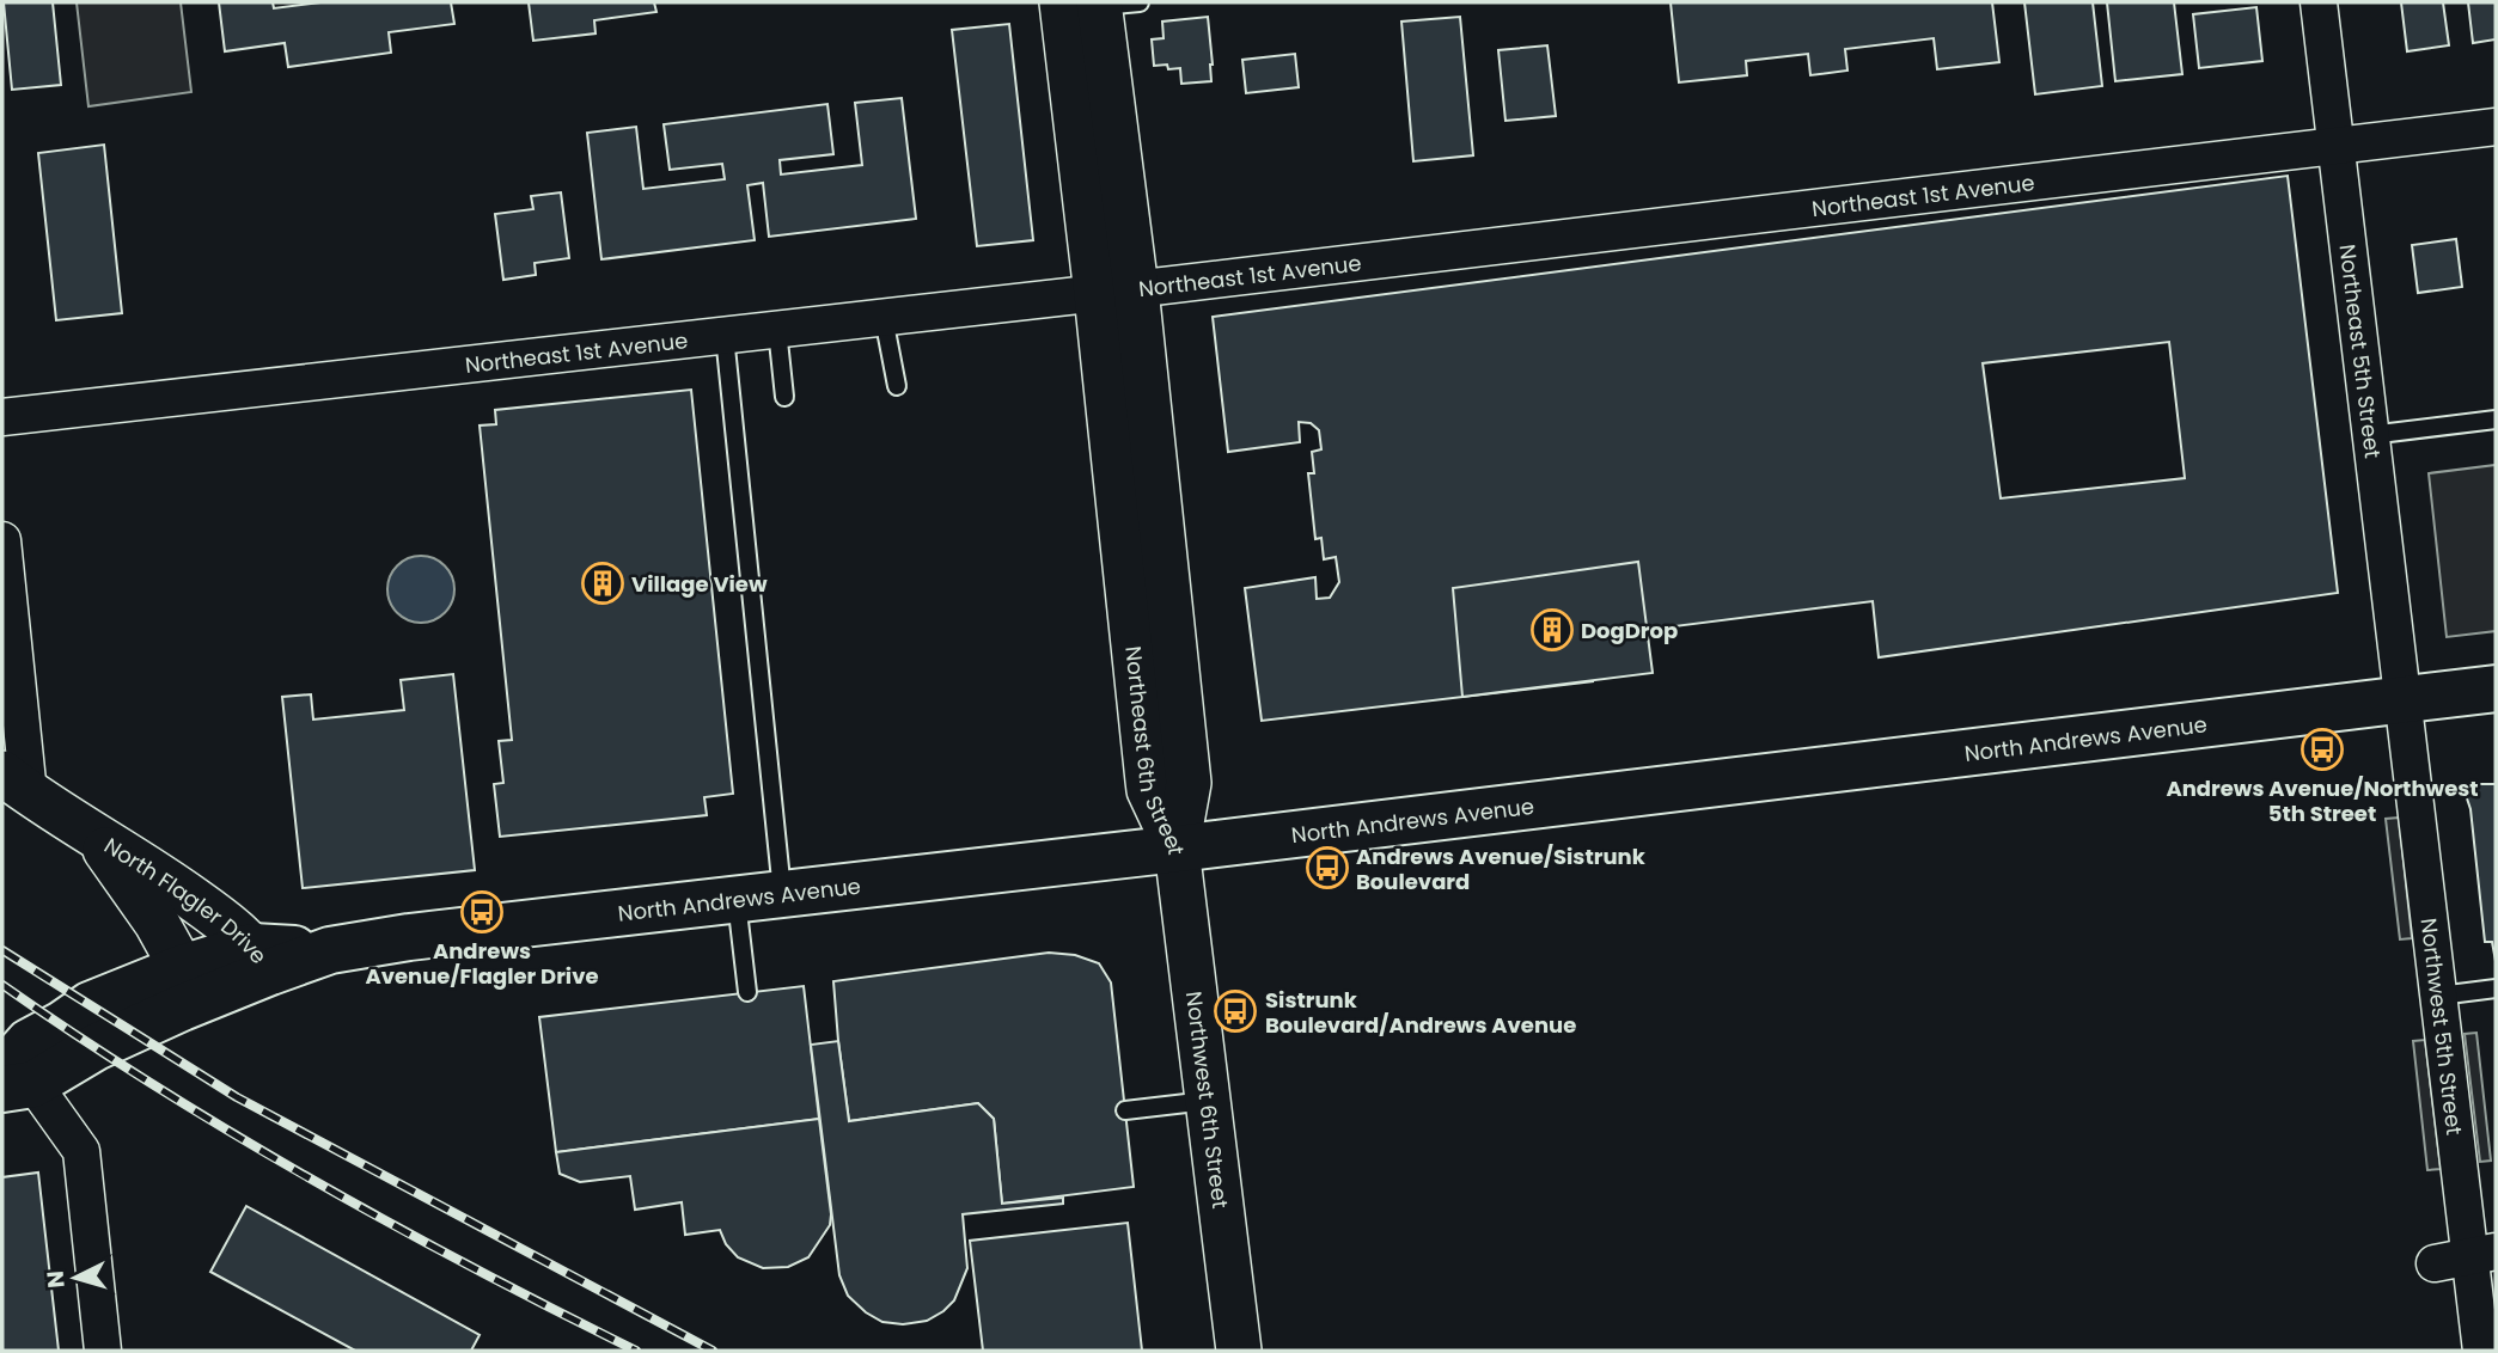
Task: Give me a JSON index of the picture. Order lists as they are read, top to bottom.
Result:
{
  "streets": {
    "main road": ["North Andrews Avenue"],
    "street": [
      "Northeast 1st Avenue",
      "Northeast 5th Street",
      "Northeast 6th Street",
      "North Flagler Drive",
      "Northwest 5th Street",
      "Northwest 6th Street"
    ]
  },
  "crossings": [
    ["Northeast 1st Avenue", "Northeast 5th Street"],
    ["Northeast 1st Avenue", "Northeast 6th Street"],
    ["Northeast 5th Street", "North Andrews Avenue"],
    ["Northeast 5th Street", "Northwest 5th Street"],
    ["Northeast 6th Street", "North Andrews Avenue"],
    ["Northeast 6th Street", "Northwest 6th Street"],
    ["North Andrews Avenue", "North Flagler Drive"],
    ["North Andrews Avenue", "Northwest 5th Street"],
    ["North Andrews Avenue", "Northwest 6th Street"]
  ],
  "places": {
    "building": ["Village View", "DogDrop"],
    "bus stop": [
      "Andrews Avenue/Northwest 5th Street",
      "Andrews Avenue/Sistrunk Boulevard",
      "Andrews Avenue/Flagler Drive",
      "Sistrunk Boulevard/Andrews Avenue"
    ]
  },
  "north": "left"
}
